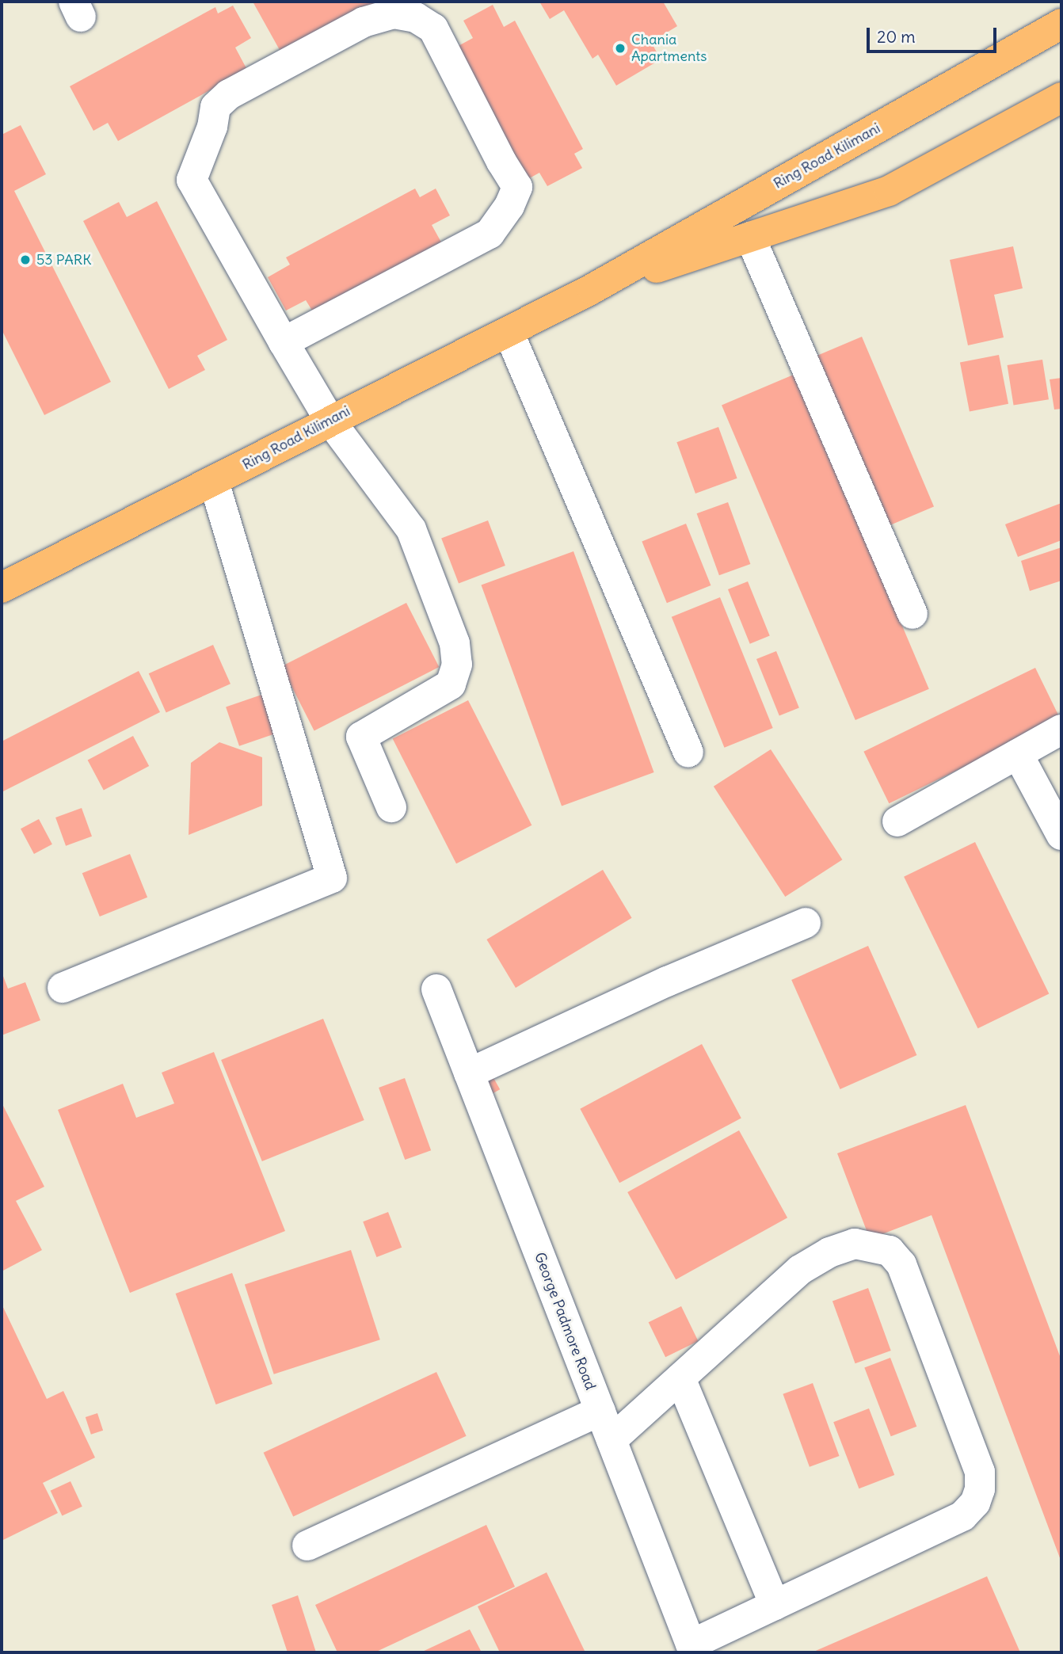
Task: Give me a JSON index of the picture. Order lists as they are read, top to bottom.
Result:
{
  "streets": {
    "main road": ["Ring Road Kilimani"],
    "street": ["George Padmore Road"]
  },
  "places": ["Chania Apartments", "53 PARK"],
  "scale_bar": "20 m"
}
